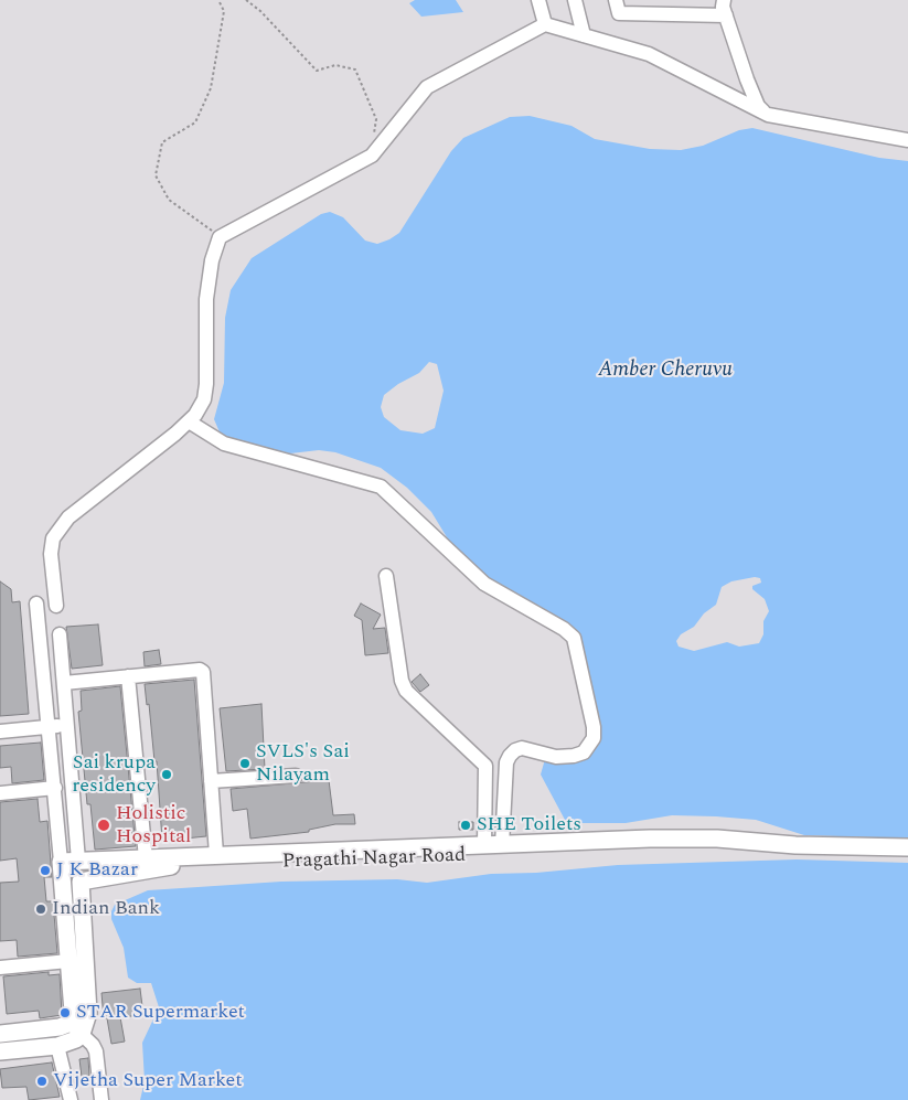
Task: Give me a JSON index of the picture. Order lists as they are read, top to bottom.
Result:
{
  "streets": {
    "main road": ["Pragathi Nagar Road"]
  },
  "water": ["Amber Cheruvu"],
  "places": [
    "SVLS's Sai Nilayam",
    "Sai krupa residency",
    "Holistic Hospital",
    "SHE Toilets",
    "J K Bazar",
    "Indian Bank",
    "STAR Supermarket",
    "Vijetha Super Market"
  ]
}
